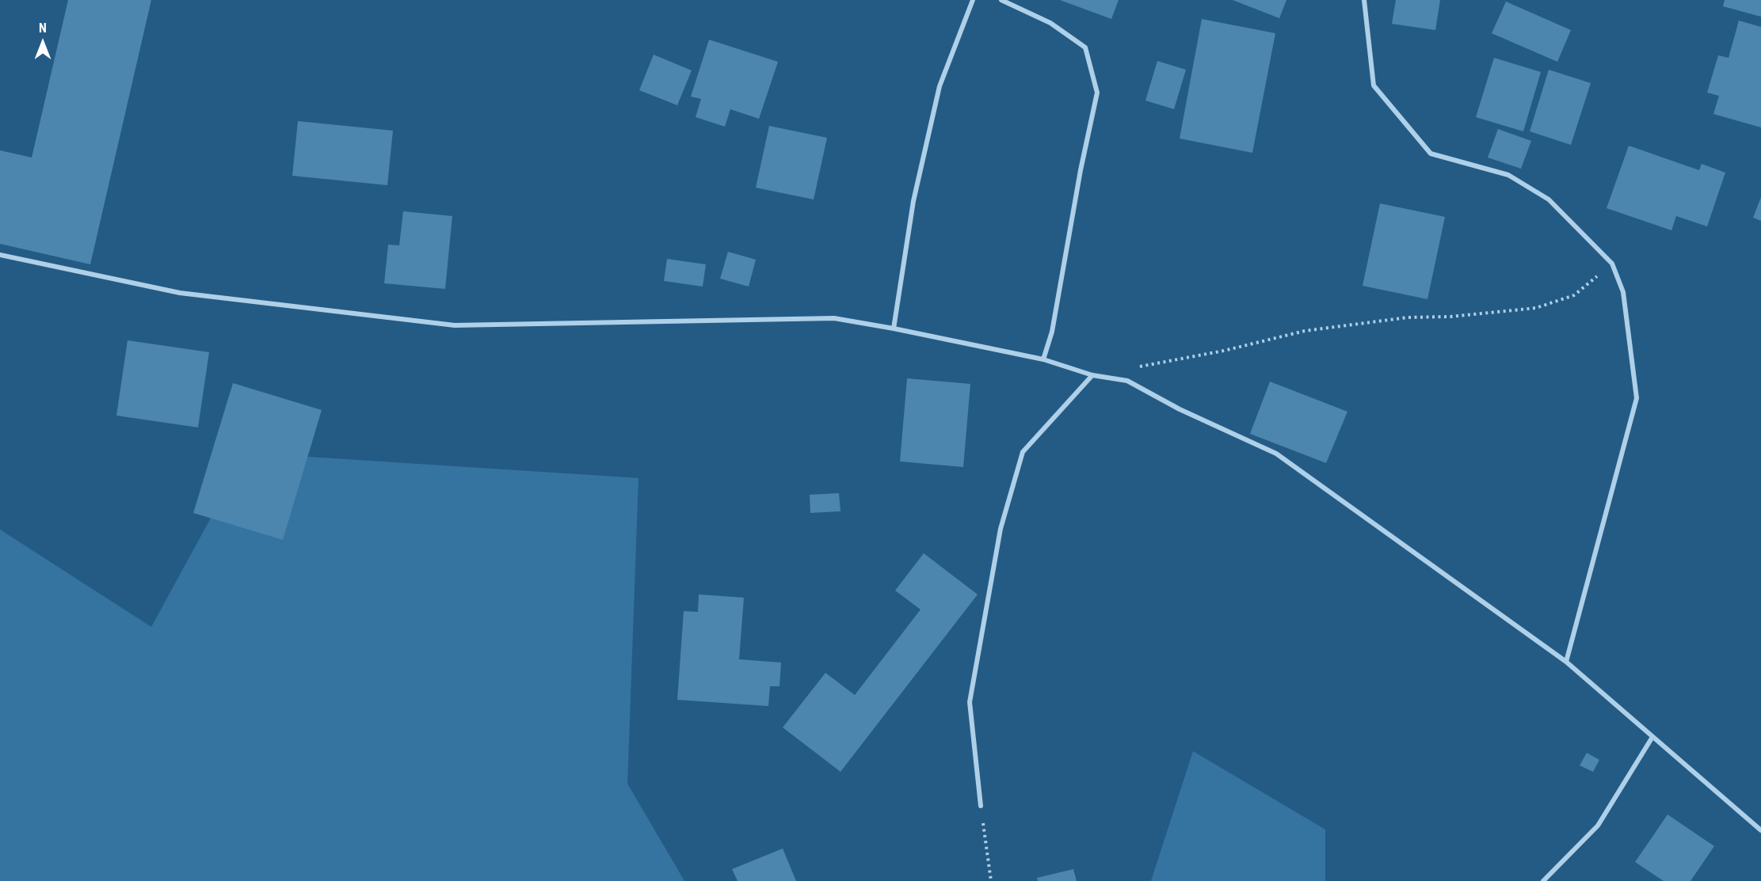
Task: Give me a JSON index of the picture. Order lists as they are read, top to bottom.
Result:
{
  "north": "top"
}
